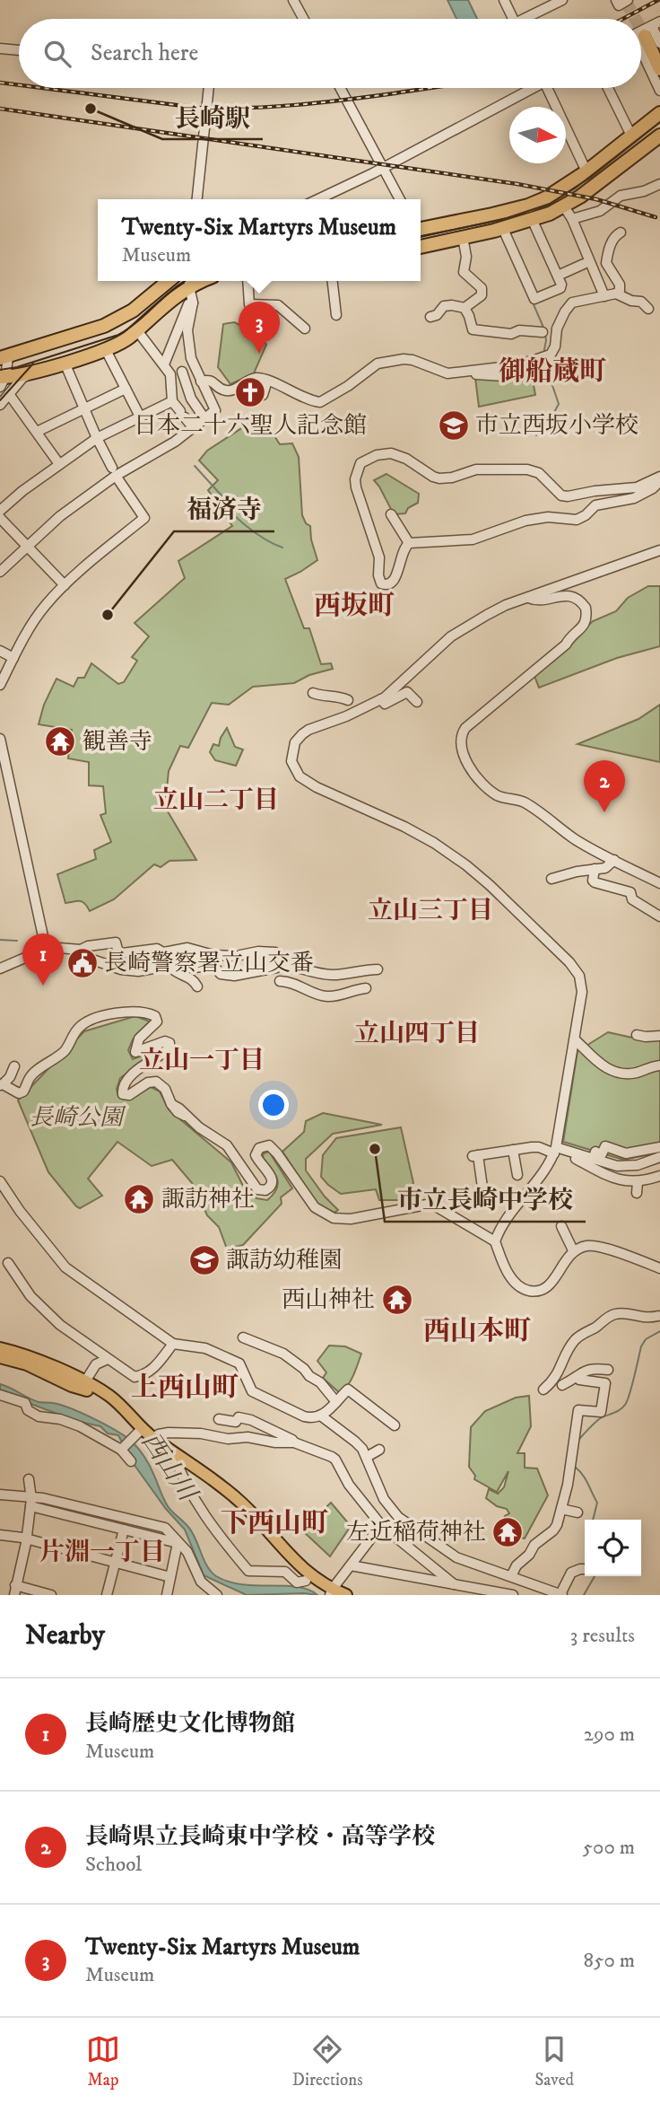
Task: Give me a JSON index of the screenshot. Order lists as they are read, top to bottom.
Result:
{
  "districts": [
    "御船蔵町",
    "西坂町",
    "立山二丁目",
    "立山三丁目",
    "立山四丁目",
    "立山一丁目",
    "西山本町",
    "上西山町",
    "下西山町",
    "片淵一丁目"
  ],
  "water": ["西山川"],
  "parks": ["長崎公園"],
  "places": {
    "other": ["長崎駅", "福済寺", "市立長崎中学校"],
    "church": ["日本二十六聖人記念館"],
    "school or university": ["市立西坂小学校", "諏訪幼稚園"],
    "temple": [
      "観善寺",
      "諏訪神社",
      "西山神社",
      "左近稲荷神社"
    ],
    "public building": ["長崎警察署立山交番"]
  },
  "north": "right",
  "page": {
    "search": "Search here",
    "popup": ["Twenty-Six Martyrs Museum", "Museum"],
    "pins": ["3", "2", "1"],
    "heading": ["Nearby", "3 results"],
    "list": [
      {
        "mark": "1",
        "name": "長崎歴史文化博物館",
        "note": "Museum",
        "value": "290 m"
      },
      {
        "mark": "2",
        "name": "長崎県立長崎東中学校・高等学校",
        "note": "School",
        "value": "500 m"
      },
      {
        "mark": "3",
        "name": "Twenty-Six Martyrs Museum",
        "note": "Museum",
        "value": "850 m"
      }
    ],
    "nav": ["Map", "Directions", "Saved"]
  }
}
